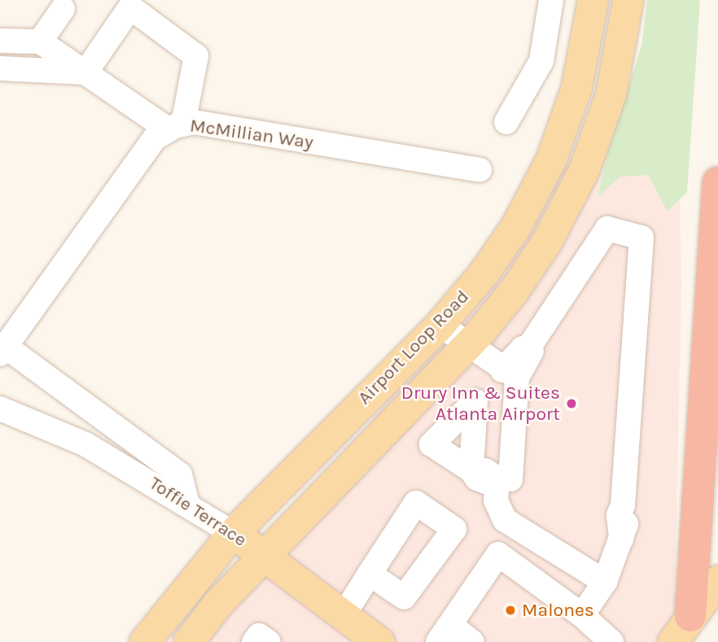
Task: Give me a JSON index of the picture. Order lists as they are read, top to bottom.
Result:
{
  "streets": {
    "main road": ["Airport Loop Road", "Toffie Terrace"],
    "street": ["McMillian Way"]
  },
  "crossings": [
    ["Airport Loop Road", "Toffie Terrace"]
  ],
  "places": ["Drury Inn & Suites Atlanta Airport", "Malones"]
}
